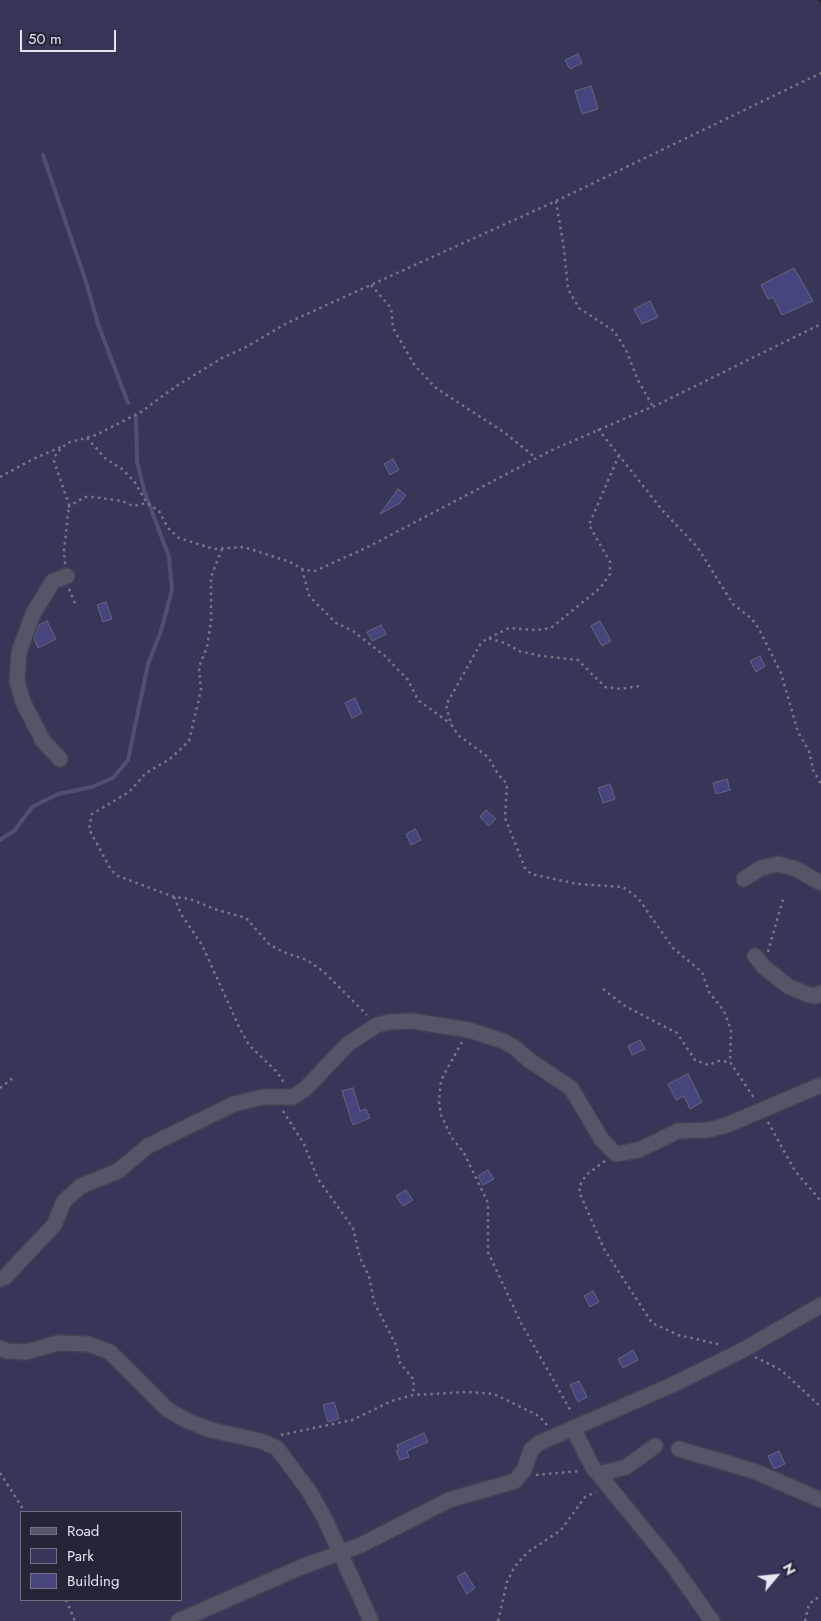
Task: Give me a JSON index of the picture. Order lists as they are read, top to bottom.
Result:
{
  "legend": ["Road", "Park", "Building"],
  "scale_bar": "50 m",
  "north": "top right"
}
